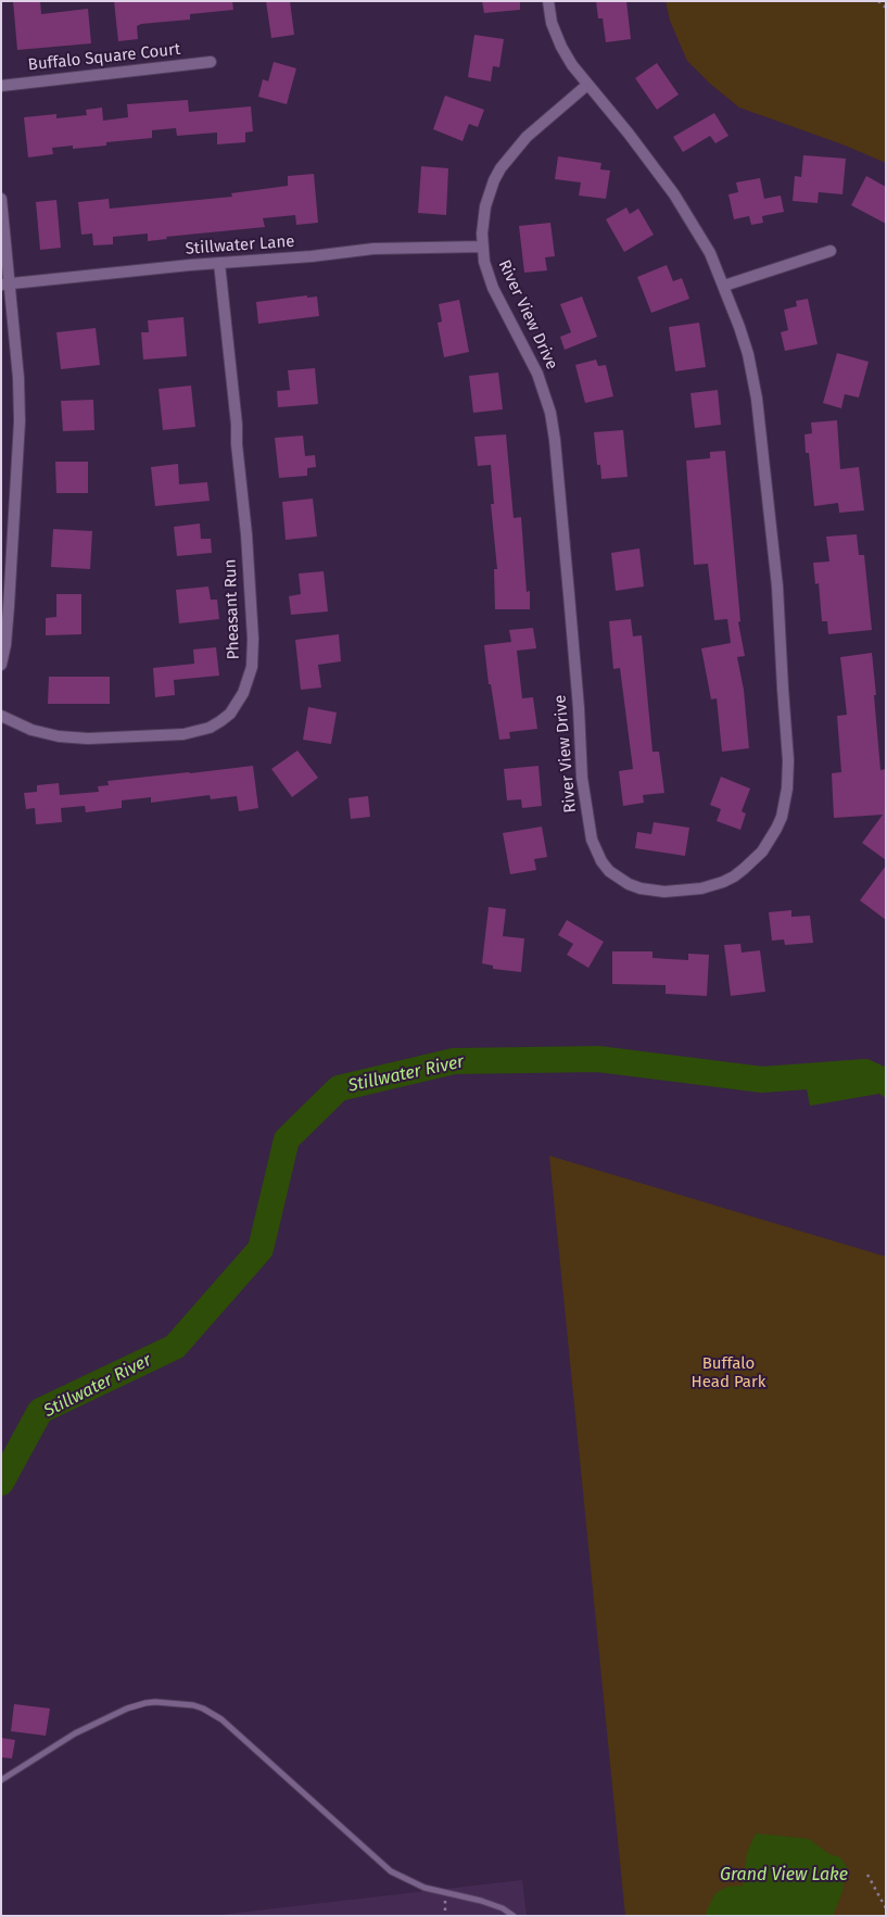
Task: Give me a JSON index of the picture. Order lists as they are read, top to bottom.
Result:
{
  "streets": {
    "street": [
      "Buffalo Square Court",
      "Stillwater Lane",
      "River View Drive",
      "Pheasant Run"
    ]
  },
  "crossings": [
    ["Stillwater Lane", "River View Drive"],
    ["Stillwater Lane", "Pheasant Run"]
  ],
  "water": ["Stillwater River", "Grand View Lake"],
  "parks": ["Buffalo Head Park"]
}
